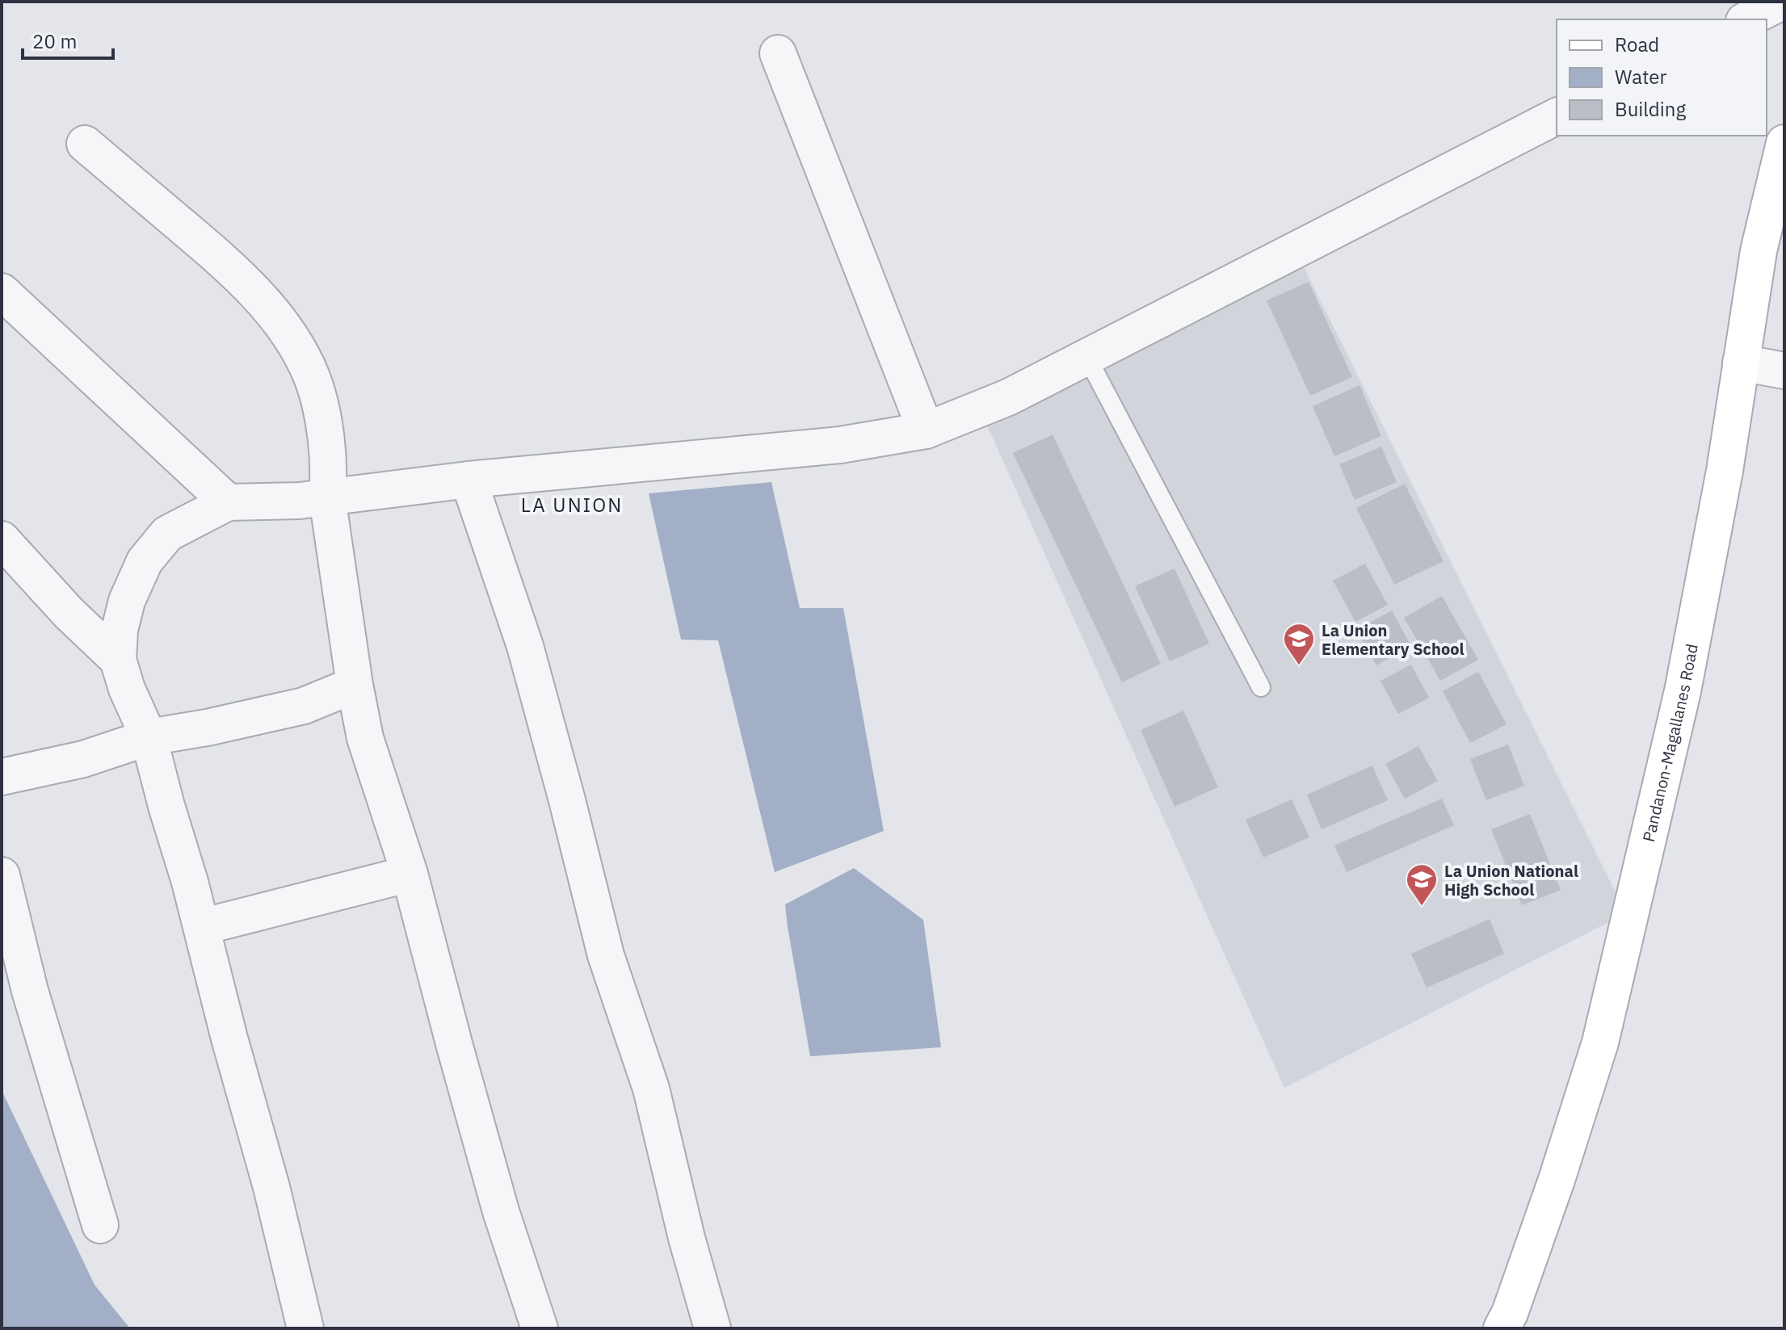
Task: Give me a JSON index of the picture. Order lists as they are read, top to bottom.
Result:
{
  "streets": {
    "main road": ["Pandanon-Magallanes Road"]
  },
  "districts": ["LA UNION"],
  "places": {
    "school or university": ["La Union Elementary School", "La Union National High School"]
  },
  "legend": ["Road", "Water", "Building"],
  "scale_bar": "20 m"
}
